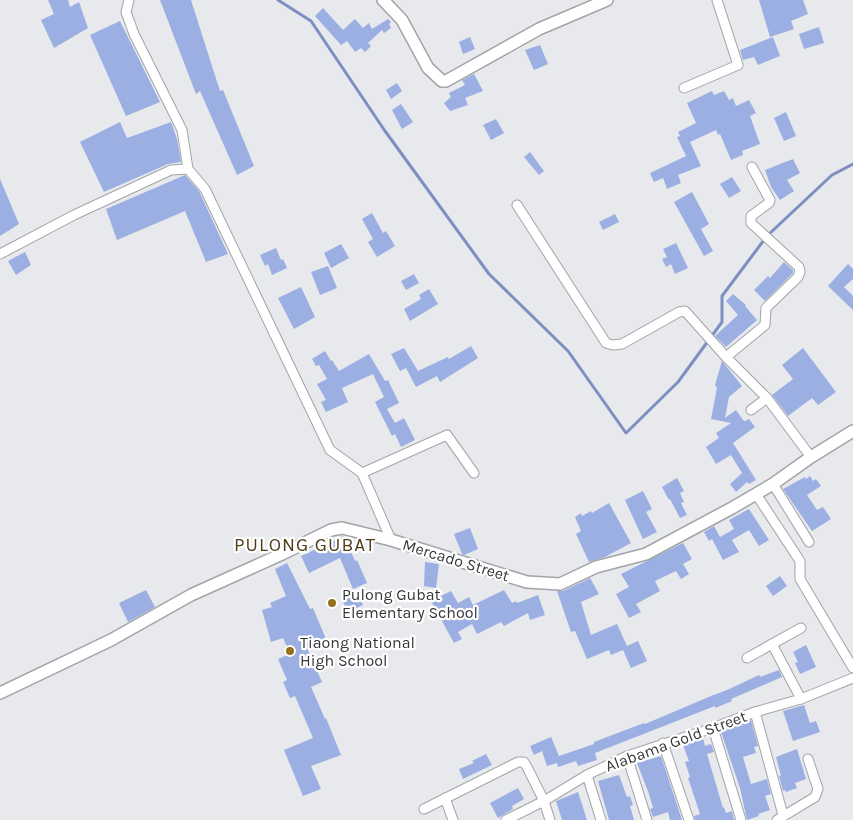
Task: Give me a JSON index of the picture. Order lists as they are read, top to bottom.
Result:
{
  "streets": {
    "street": ["Mercado Street", "Alabama Gold Street"]
  },
  "districts": ["PULONG GUBAT"],
  "places": ["Pulong Gubat Elementary School", "Tiaong National High School"]
}
